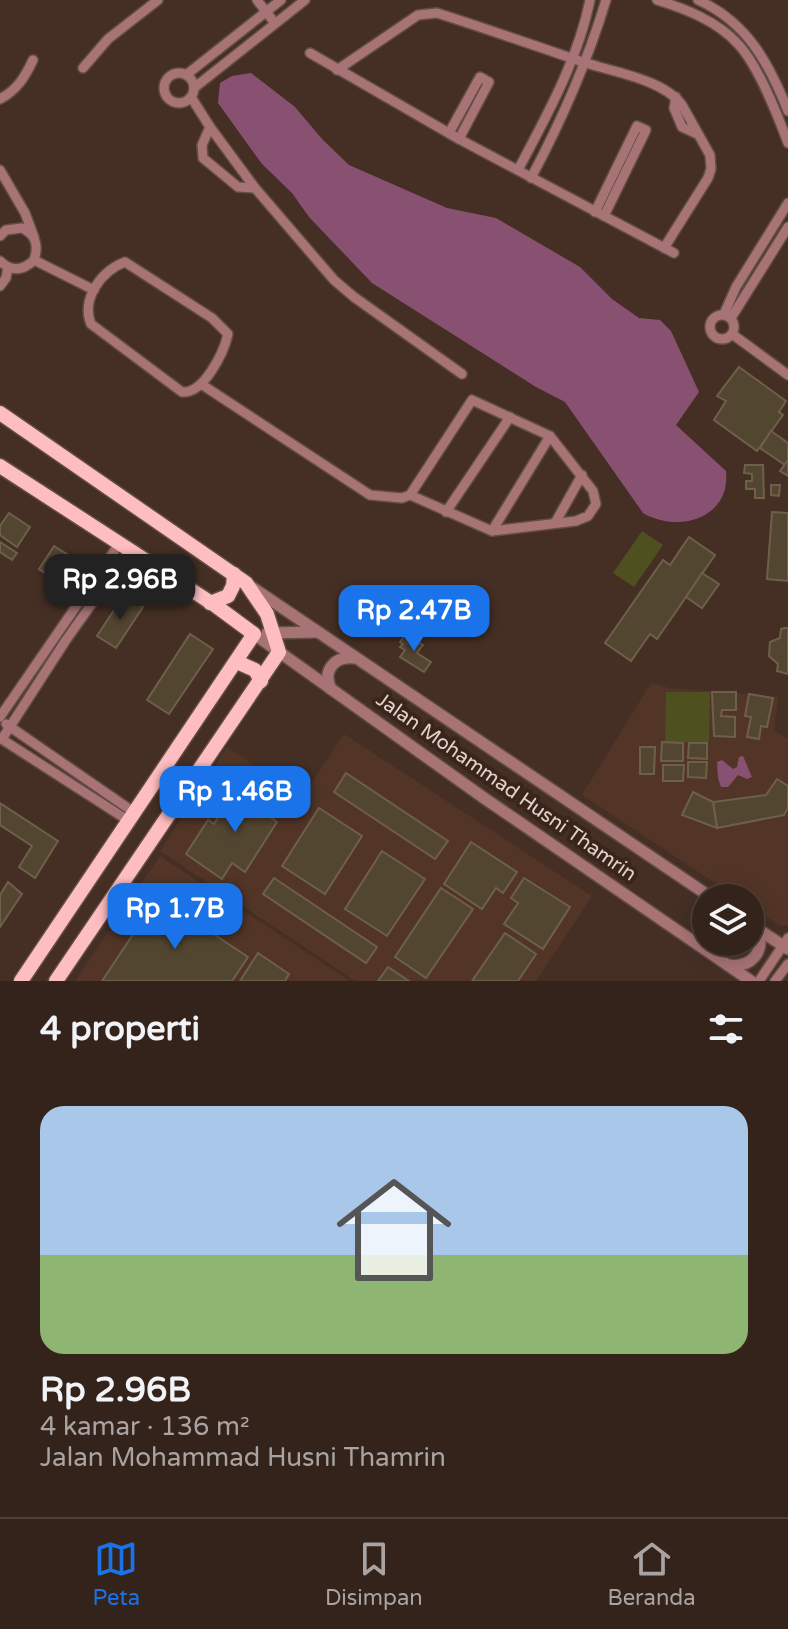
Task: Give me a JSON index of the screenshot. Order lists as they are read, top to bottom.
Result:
{
  "streets": {
    "main road": ["Jalan Mohammad Husni Thamrin"]
  },
  "page": {
    "price": [
      "Rp 2.96B",
      "Rp 2.47B",
      "Rp 1.46B",
      "Rp 1.7B"
    ],
    "heading": "4 properti",
    "list": [
      {
        "name": "Rp 2.96B",
        "note": "4 kamar · 136 m² · Jalan Mohammad Husni Thamrin"
      }
    ],
    "tabs": ["Peta", "Disimpan", "Beranda"]
  }
}
